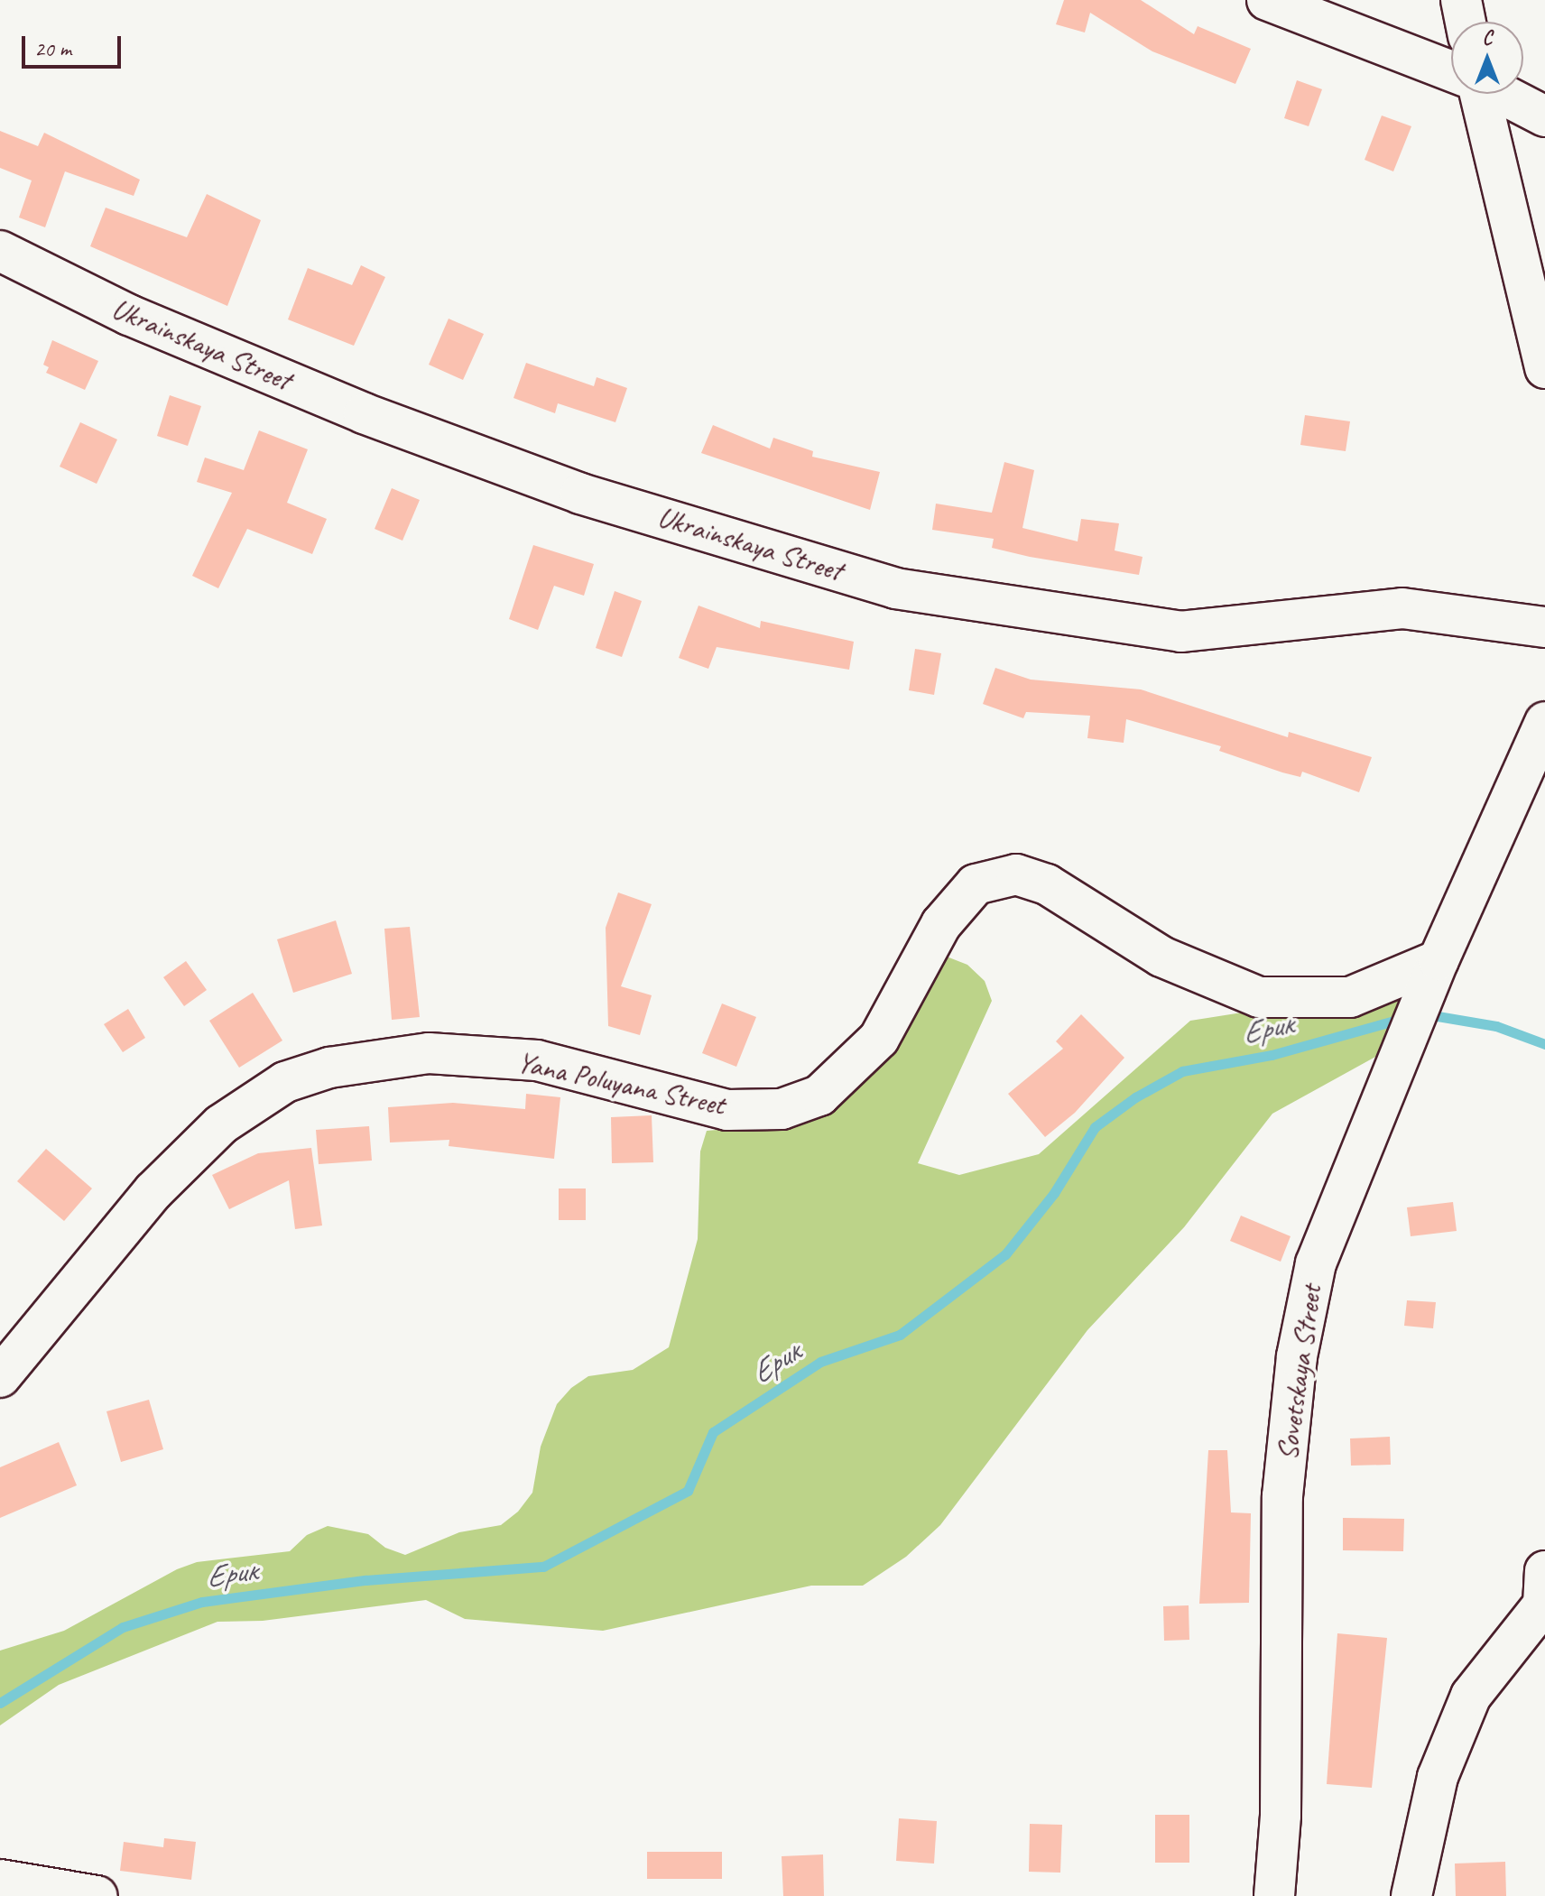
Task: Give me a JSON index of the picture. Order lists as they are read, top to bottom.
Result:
{
  "streets": {
    "street": ["Ukrainskaya Street", "Yana Poluyana Street", "Sovetskaya Street"]
  },
  "crossings": [
    ["Yana Poluyana Street", "Sovetskaya Street"]
  ],
  "water": ["Ерик"],
  "scale_bar": "20 m",
  "north": "top"
}
